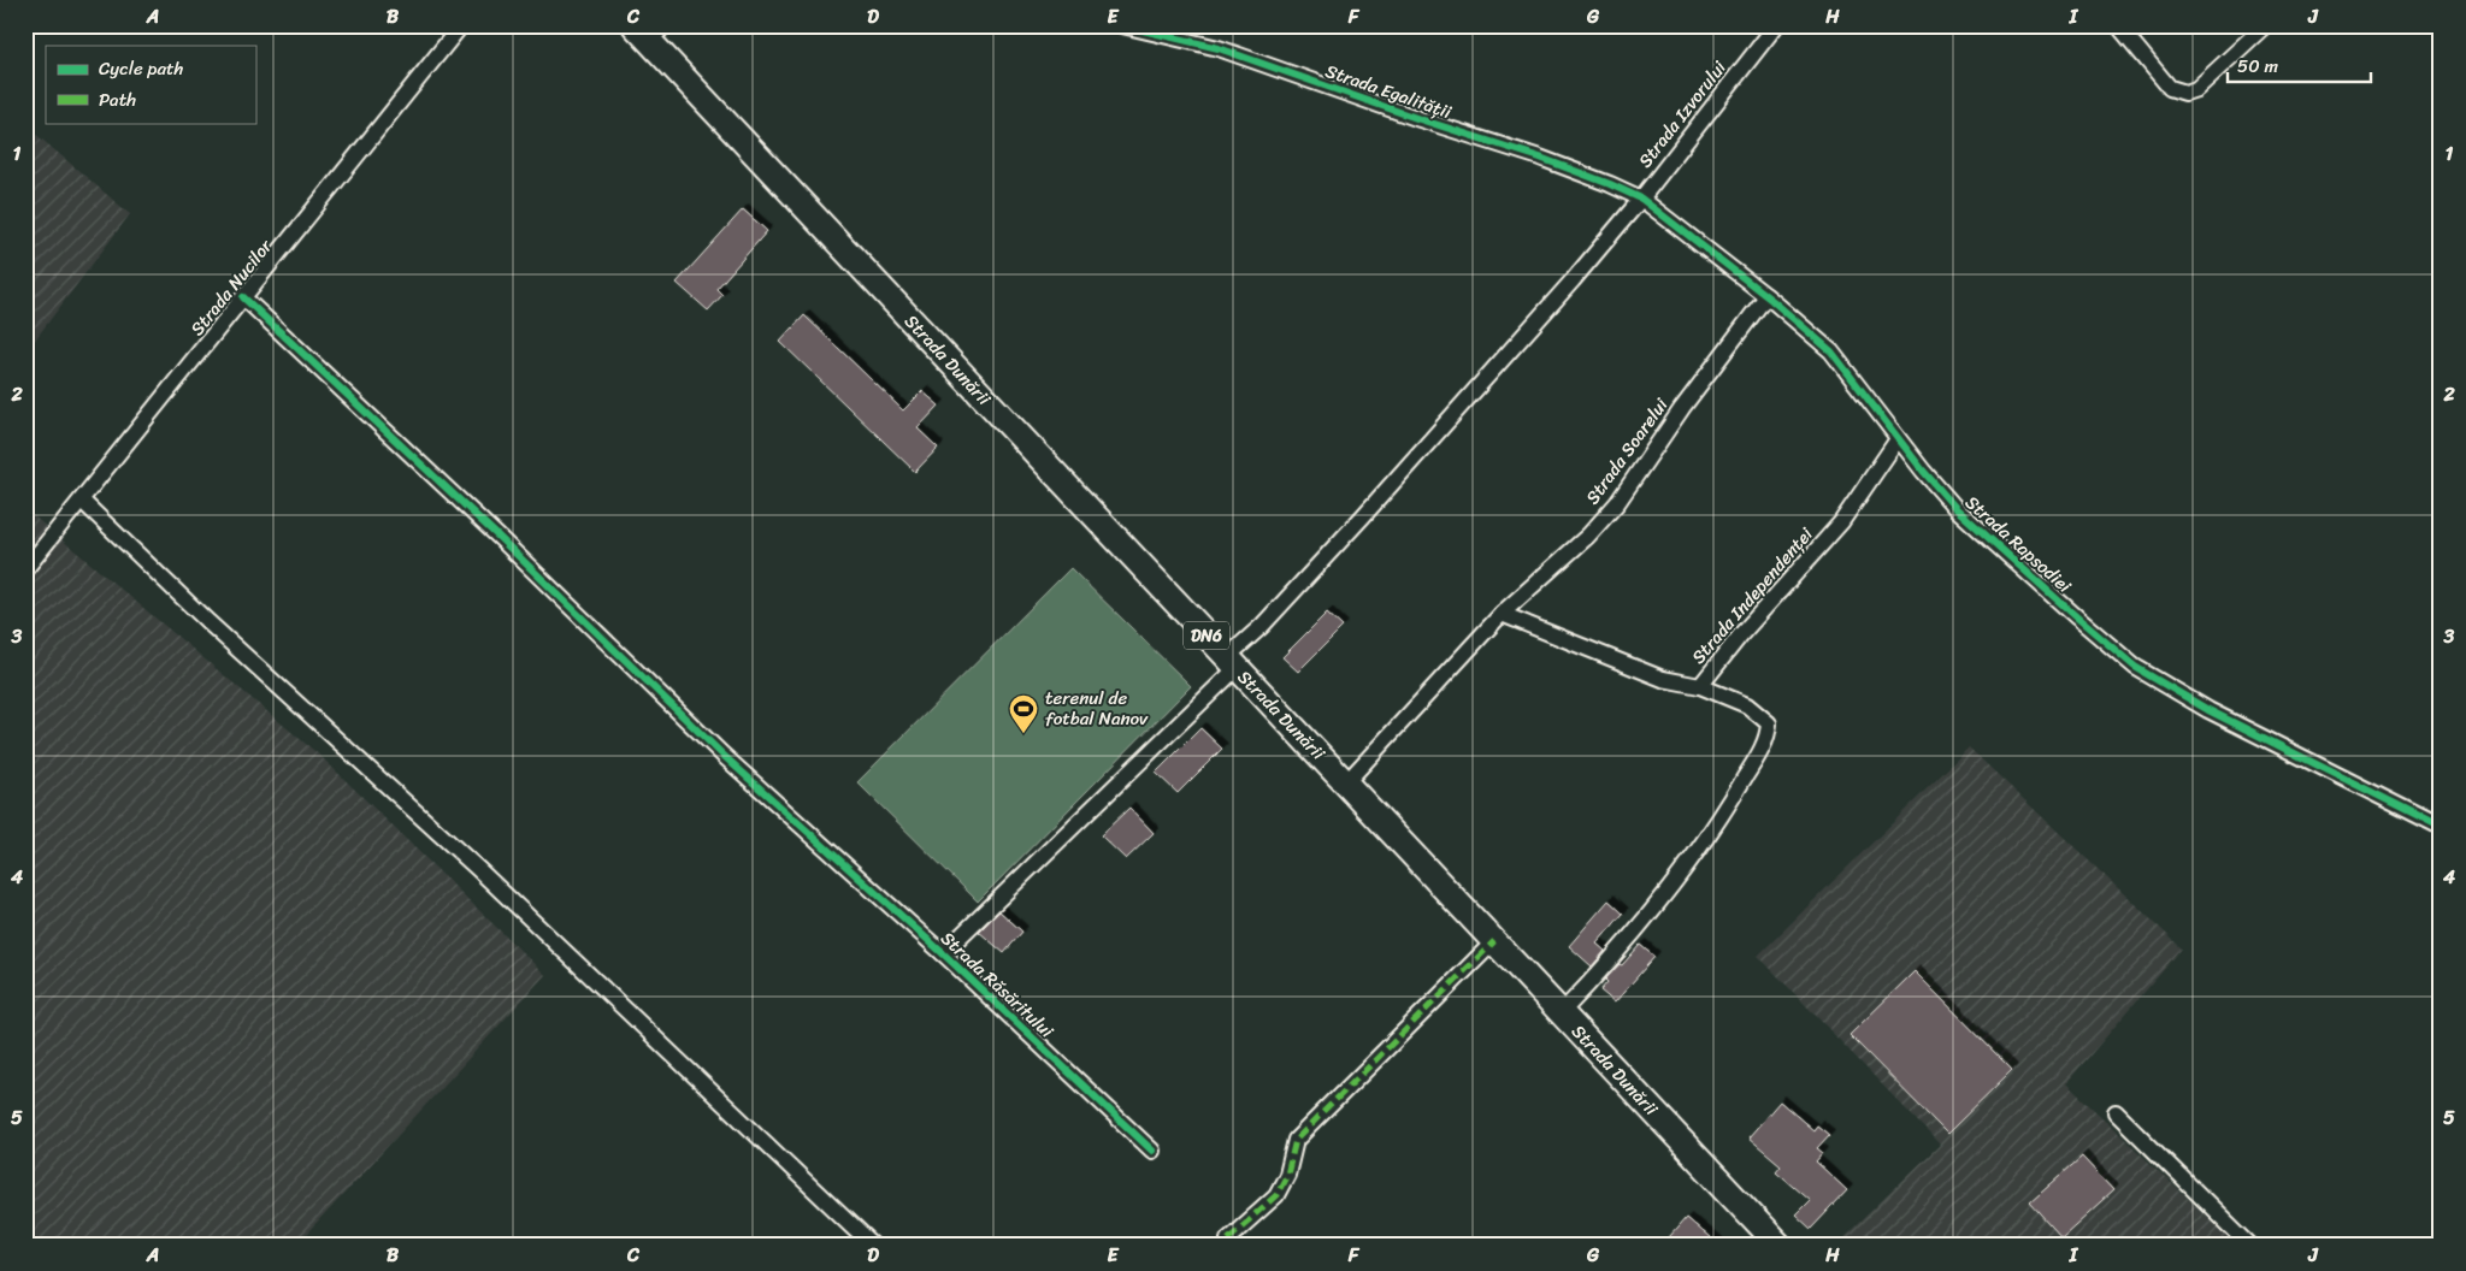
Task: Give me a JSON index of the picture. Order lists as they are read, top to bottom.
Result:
{
  "streets": {
    "main road": ["Strada Dunării", "DN6"],
    "street": [
      "Strada Egalității",
      "Strada Izvorului",
      "Strada Nucilor",
      "Strada Soarelui",
      "Strada Rapsodiei",
      "Strada Independenței",
      "Strada Răsăritului"
    ]
  },
  "crossings": [
    ["Strada Egalității", "Strada Izvorului"],
    ["Strada Egalității", "Strada Rapsodiei"],
    ["Strada Izvorului", "Strada Rapsodiei"],
    ["Strada Nucilor", "Strada Răsăritului"],
    ["Strada Dunării", "Strada Soarelui"],
    ["Strada Dunării", "Strada Independenței"],
    ["Strada Dunării", "Strada Răsăritului"],
    ["Strada Soarelui", "Strada Rapsodiei"],
    ["Strada Rapsodiei", "Strada Independenței"]
  ],
  "places": {
    "sports": ["terenul de fotbal Nanov"]
  },
  "legend": ["Cycle path", "Path"],
  "scale_bar": "50 m",
  "grid": {
    "columns": [
      "A",
      "B",
      "C",
      "D",
      "E",
      "F",
      "G",
      "H",
      "I",
      "J"
    ],
    "rows": [
      "1",
      "2",
      "3",
      "4",
      "5"
    ]
  }
}
